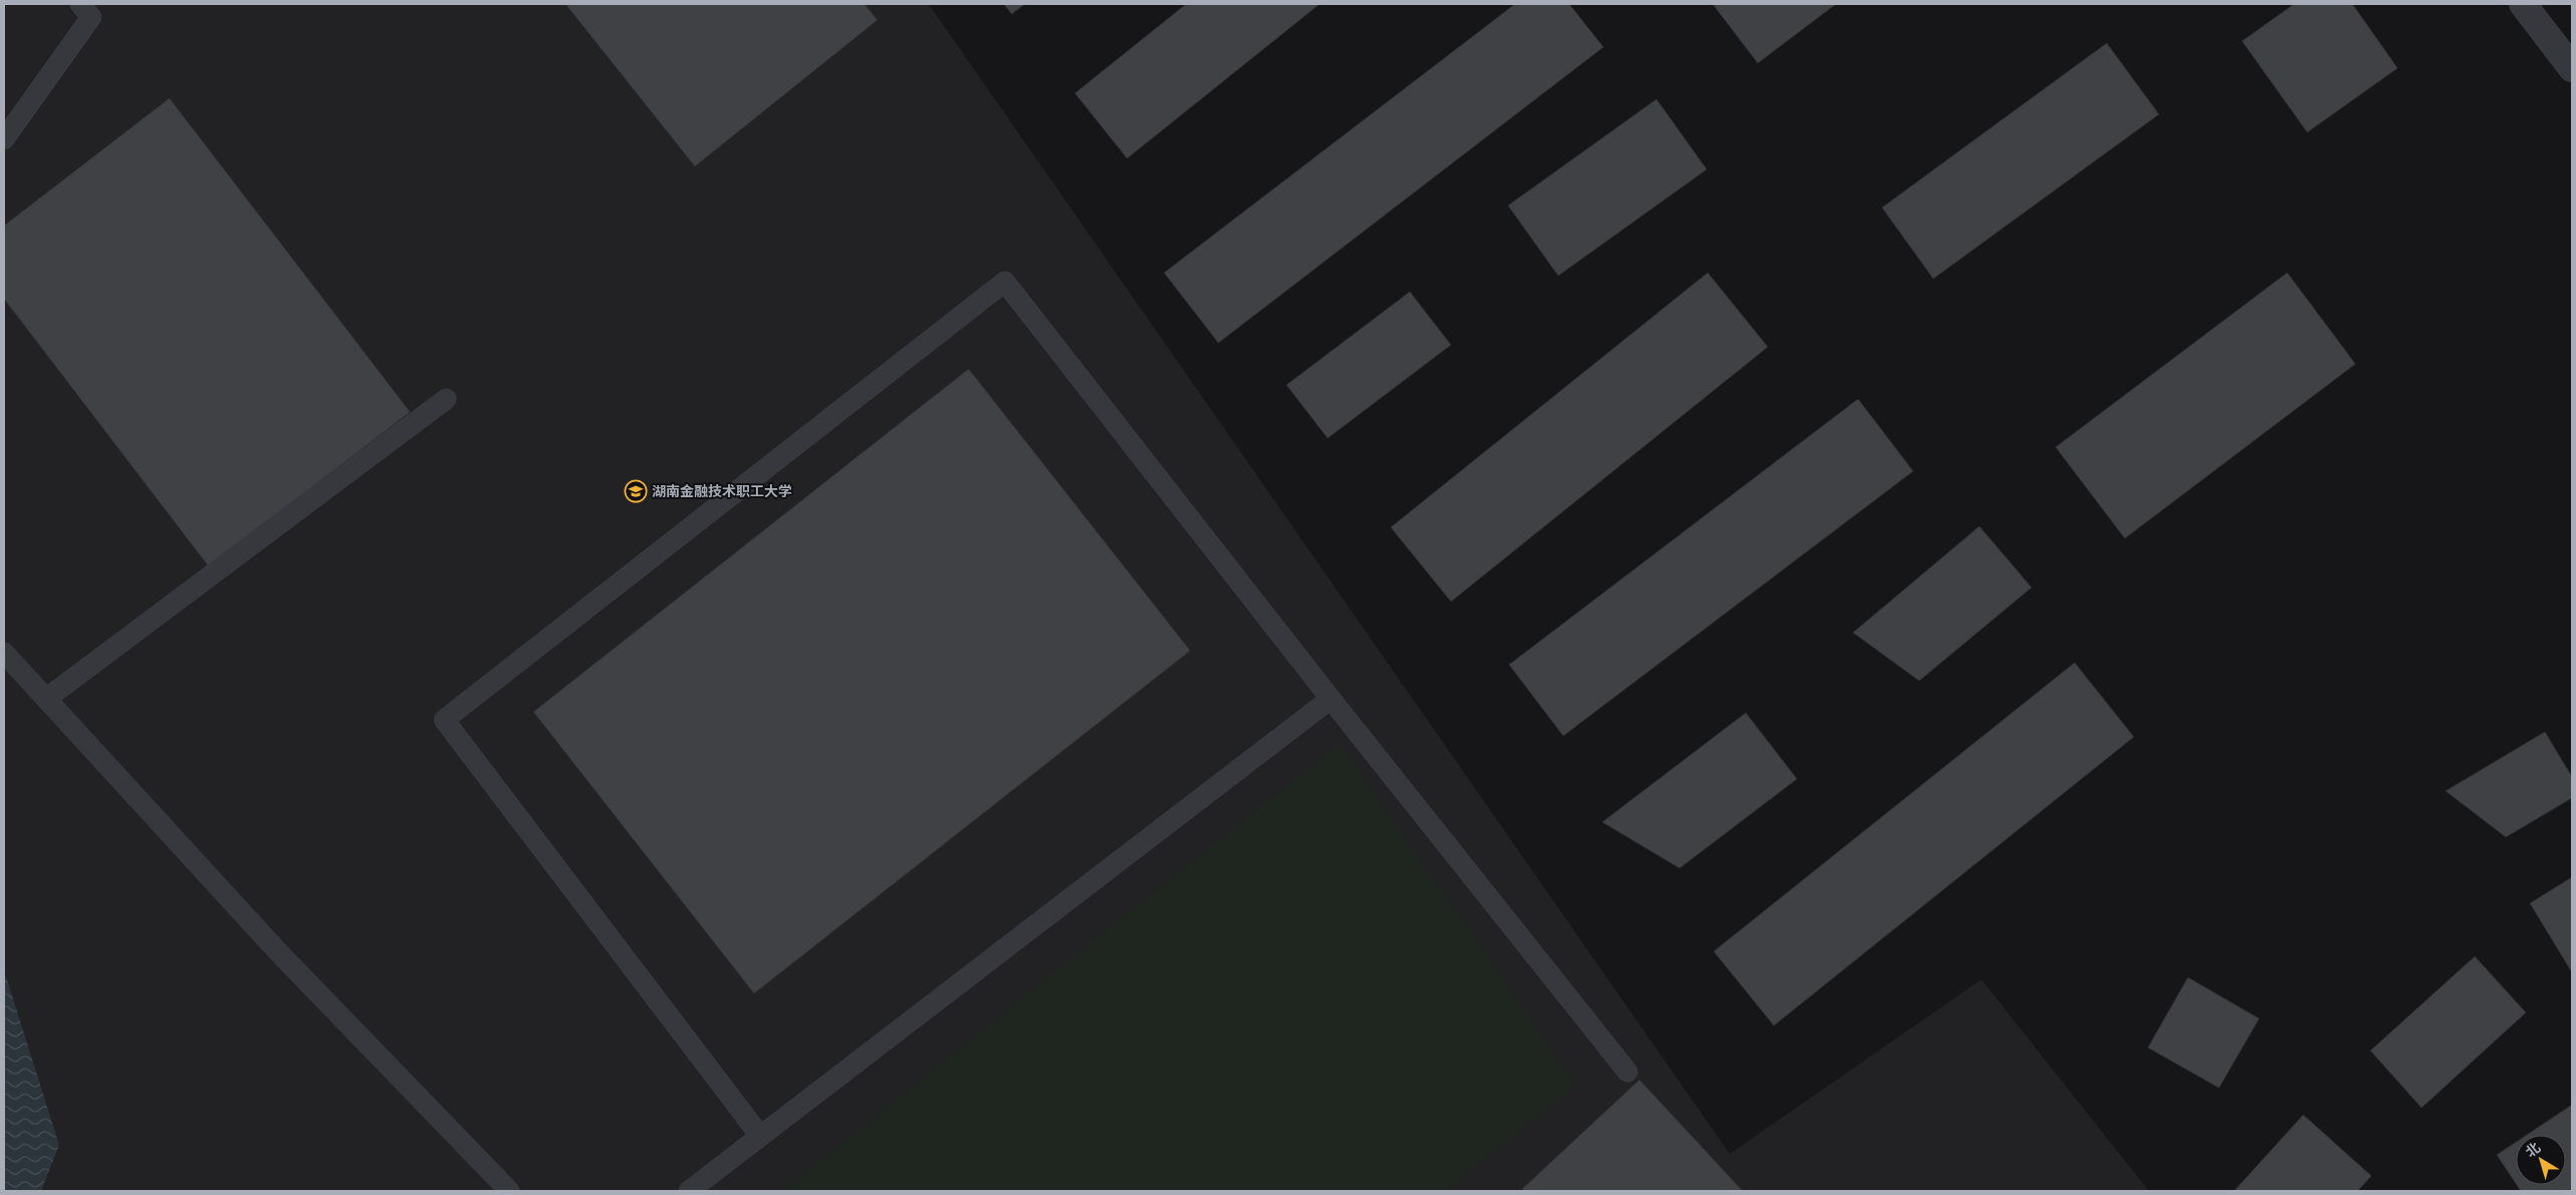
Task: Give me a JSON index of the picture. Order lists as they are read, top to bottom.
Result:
{
  "places": {
    "school or university": ["湖南金融技术职工大学"]
  },
  "north": "top left"
}
